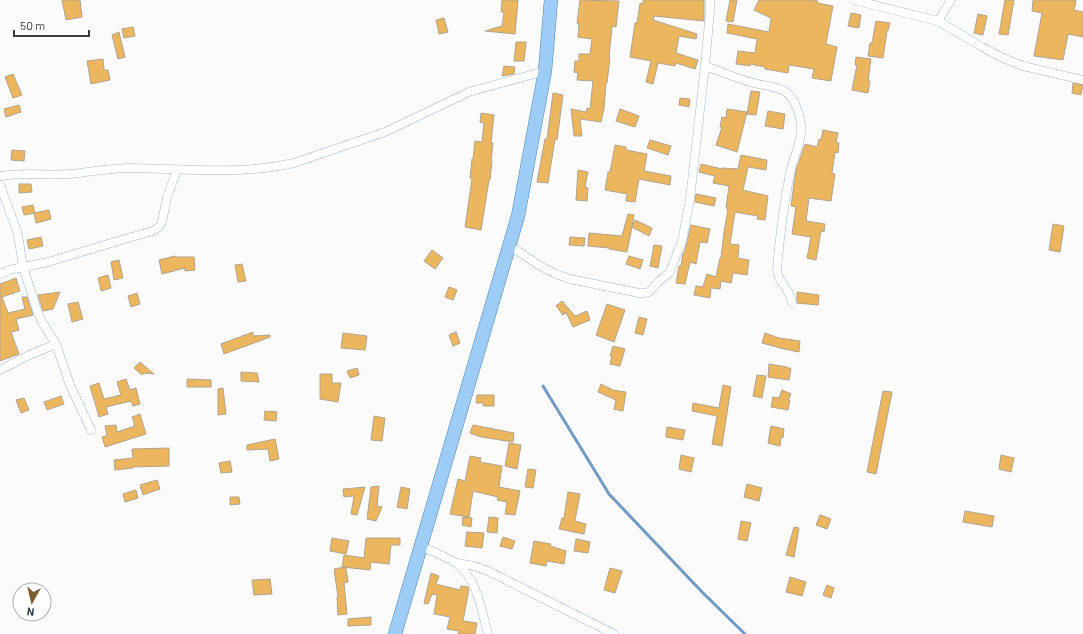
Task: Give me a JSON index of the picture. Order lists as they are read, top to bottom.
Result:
{
  "scale_bar": "50 m",
  "north": "bottom"
}
